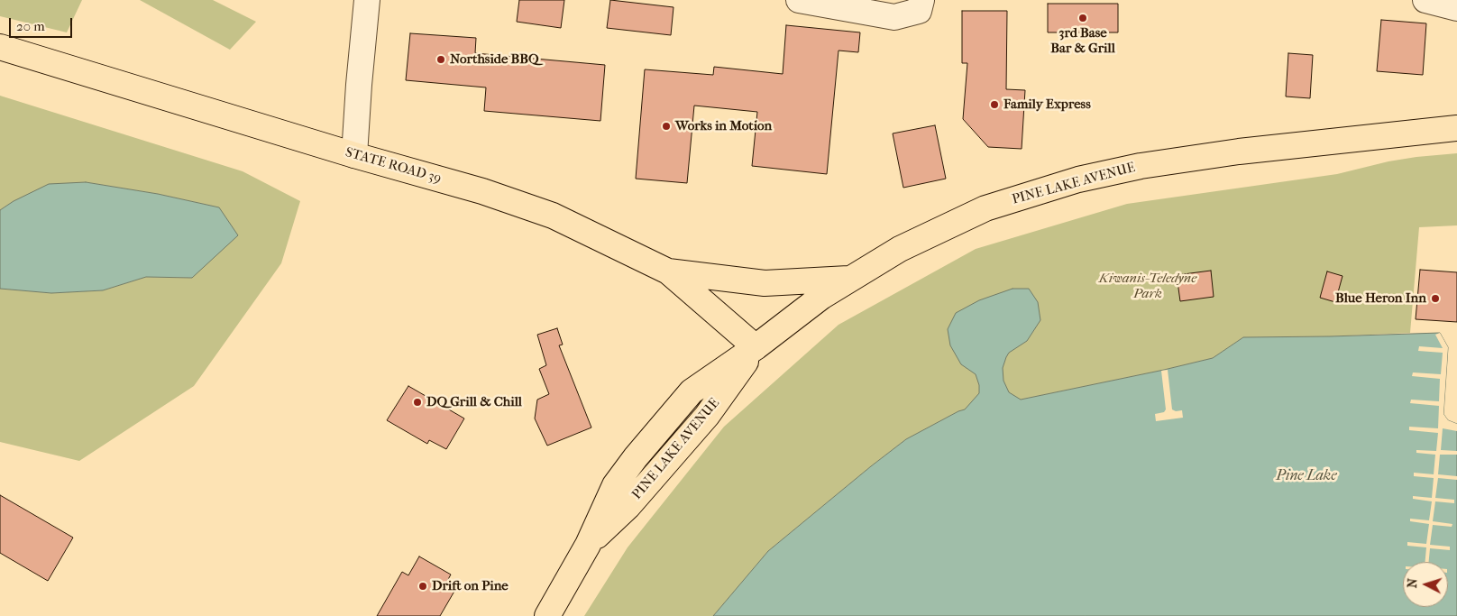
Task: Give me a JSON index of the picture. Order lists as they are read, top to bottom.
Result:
{
  "streets": {
    "main road": ["STATE ROAD 39", "PINE LAKE AVENUE"]
  },
  "crossings": [
    ["STATE ROAD 39", "PINE LAKE AVENUE"]
  ],
  "water": ["Pine Lake"],
  "parks": ["Kiwanis-Teledyne Park"],
  "places": [
    "3rd Base Bar & Grill",
    "Northside BBQ",
    "Family Express",
    "Works in Motion",
    "Blue Heron Inn",
    "DQ Grill & Chill",
    "Drift on Pine"
  ],
  "scale_bar": "20 m",
  "north": "left"
}
